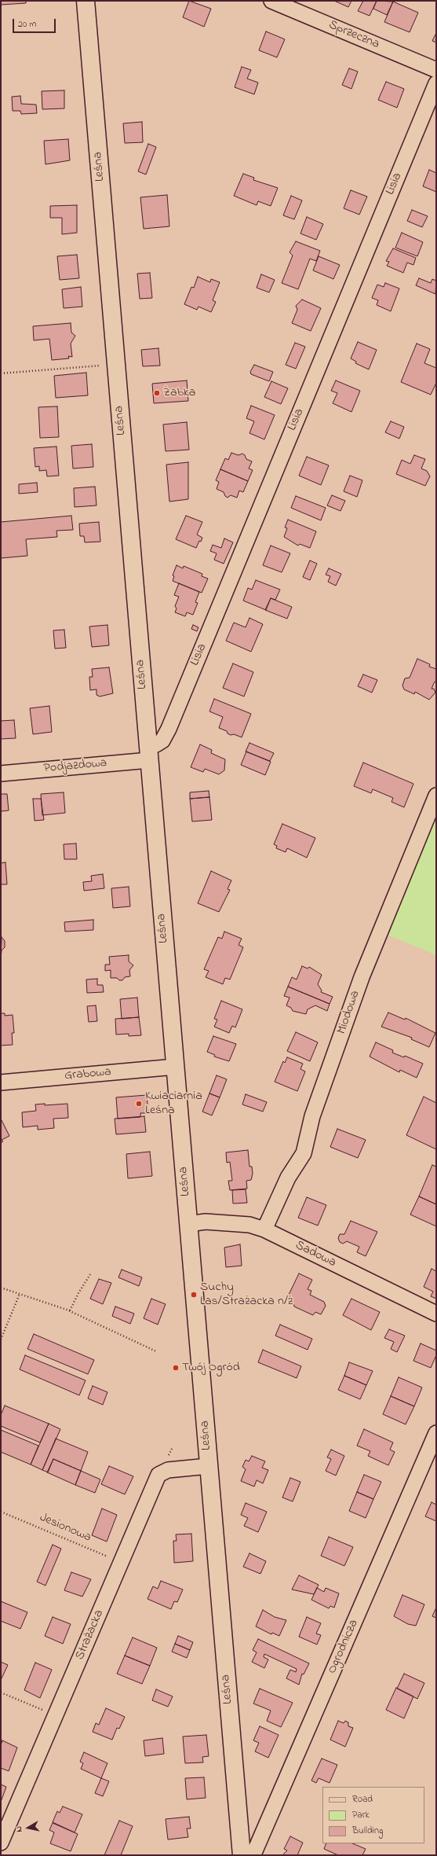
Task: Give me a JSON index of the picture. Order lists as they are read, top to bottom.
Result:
{
  "streets": {
    "street": [
      "Sprzeczna",
      "Leśna",
      "Lisia",
      "Podjazdowa",
      "Miodowa",
      "Grabowa",
      "Sadowa",
      "Strażacka",
      "Ogrodnicza"
    ],
    "path": ["Jesionowa"]
  },
  "crossings": [
    ["Leśna", "Lisia"],
    ["Leśna", "Podjazdowa"],
    ["Leśna", "Grabowa"],
    ["Leśna", "Sadowa"],
    ["Leśna", "Strażacka"],
    ["Lisia", "Podjazdowa"],
    ["Miodowa", "Sadowa"],
    ["Jesionowa", "Strażacka"]
  ],
  "places": [
    "Żabka",
    "Kwiaciarnia Leśna",
    "Suchy Las/Strażacka n/ż",
    "Twój Ogród"
  ],
  "legend": ["Road", "Park", "Building"],
  "scale_bar": "20 m",
  "north": "left"
}
